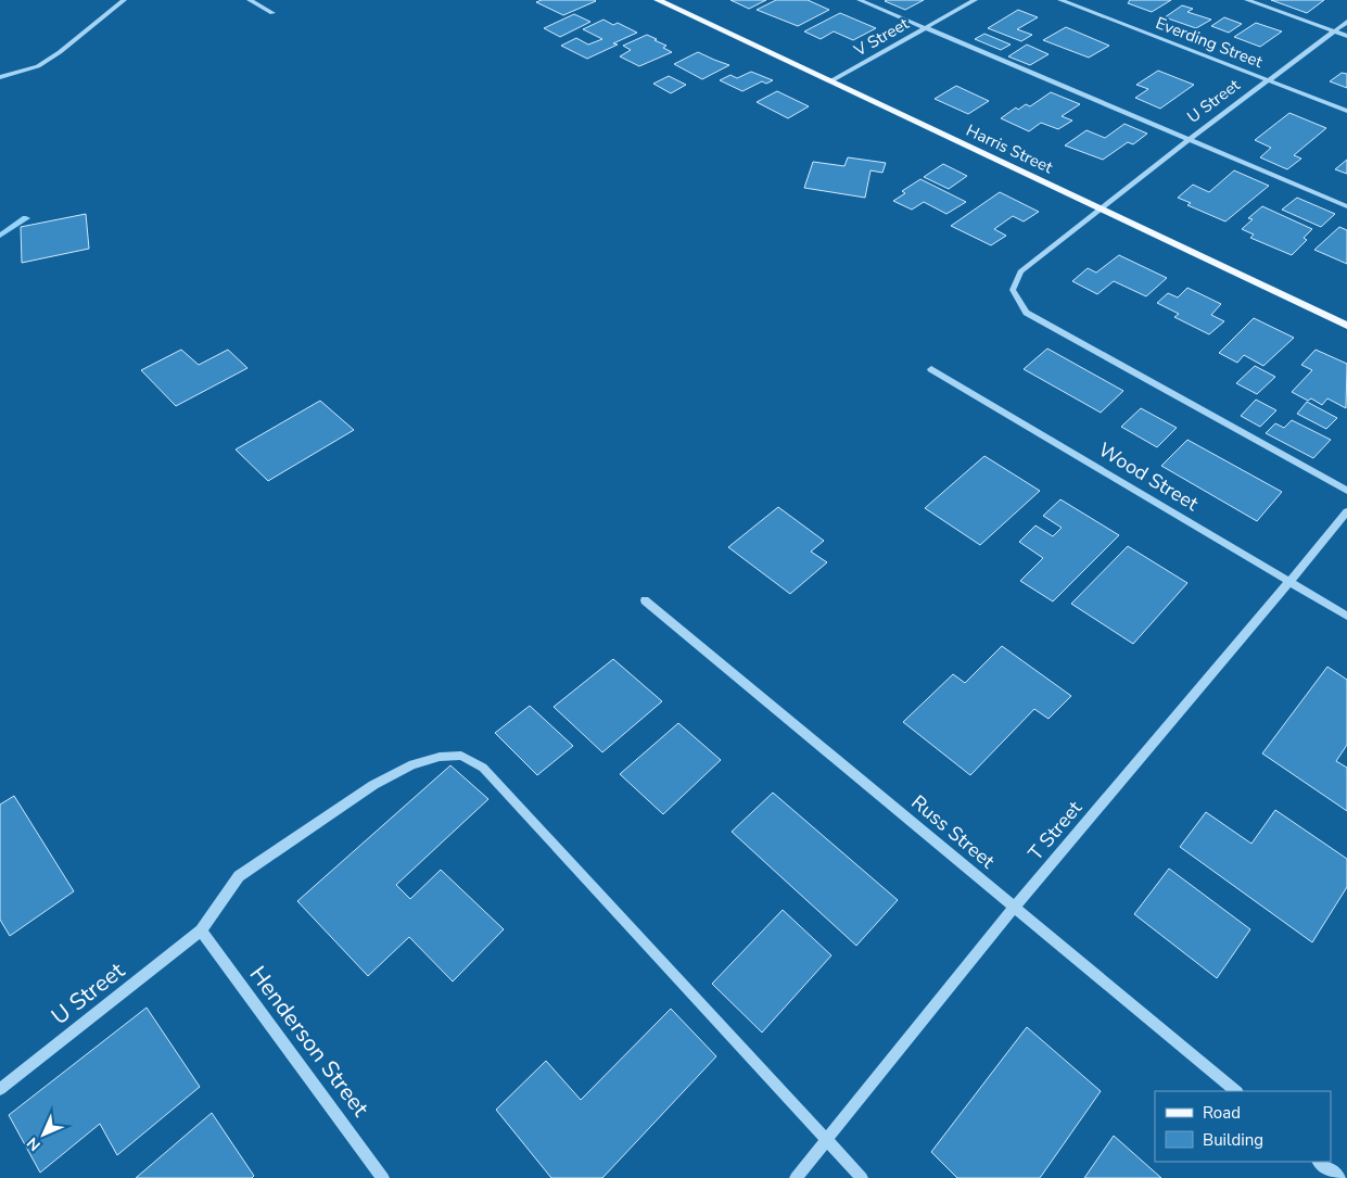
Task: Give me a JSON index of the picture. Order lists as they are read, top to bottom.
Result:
{
  "streets": {
    "main road": ["Harris Street"],
    "street": [
      "V Street",
      "Everding Street",
      "U Street",
      "Wood Street",
      "T Street",
      "Russ Street",
      "Henderson Street"
    ]
  },
  "crossings": [
    ["V Street", "Harris Street"],
    ["Everding Street", "U Street"],
    ["U Street", "Harris Street"],
    ["U Street", "Henderson Street"],
    ["Wood Street", "T Street"],
    ["T Street", "Russ Street"]
  ],
  "legend": ["Road", "Building"],
  "north": "bottom left"
}
